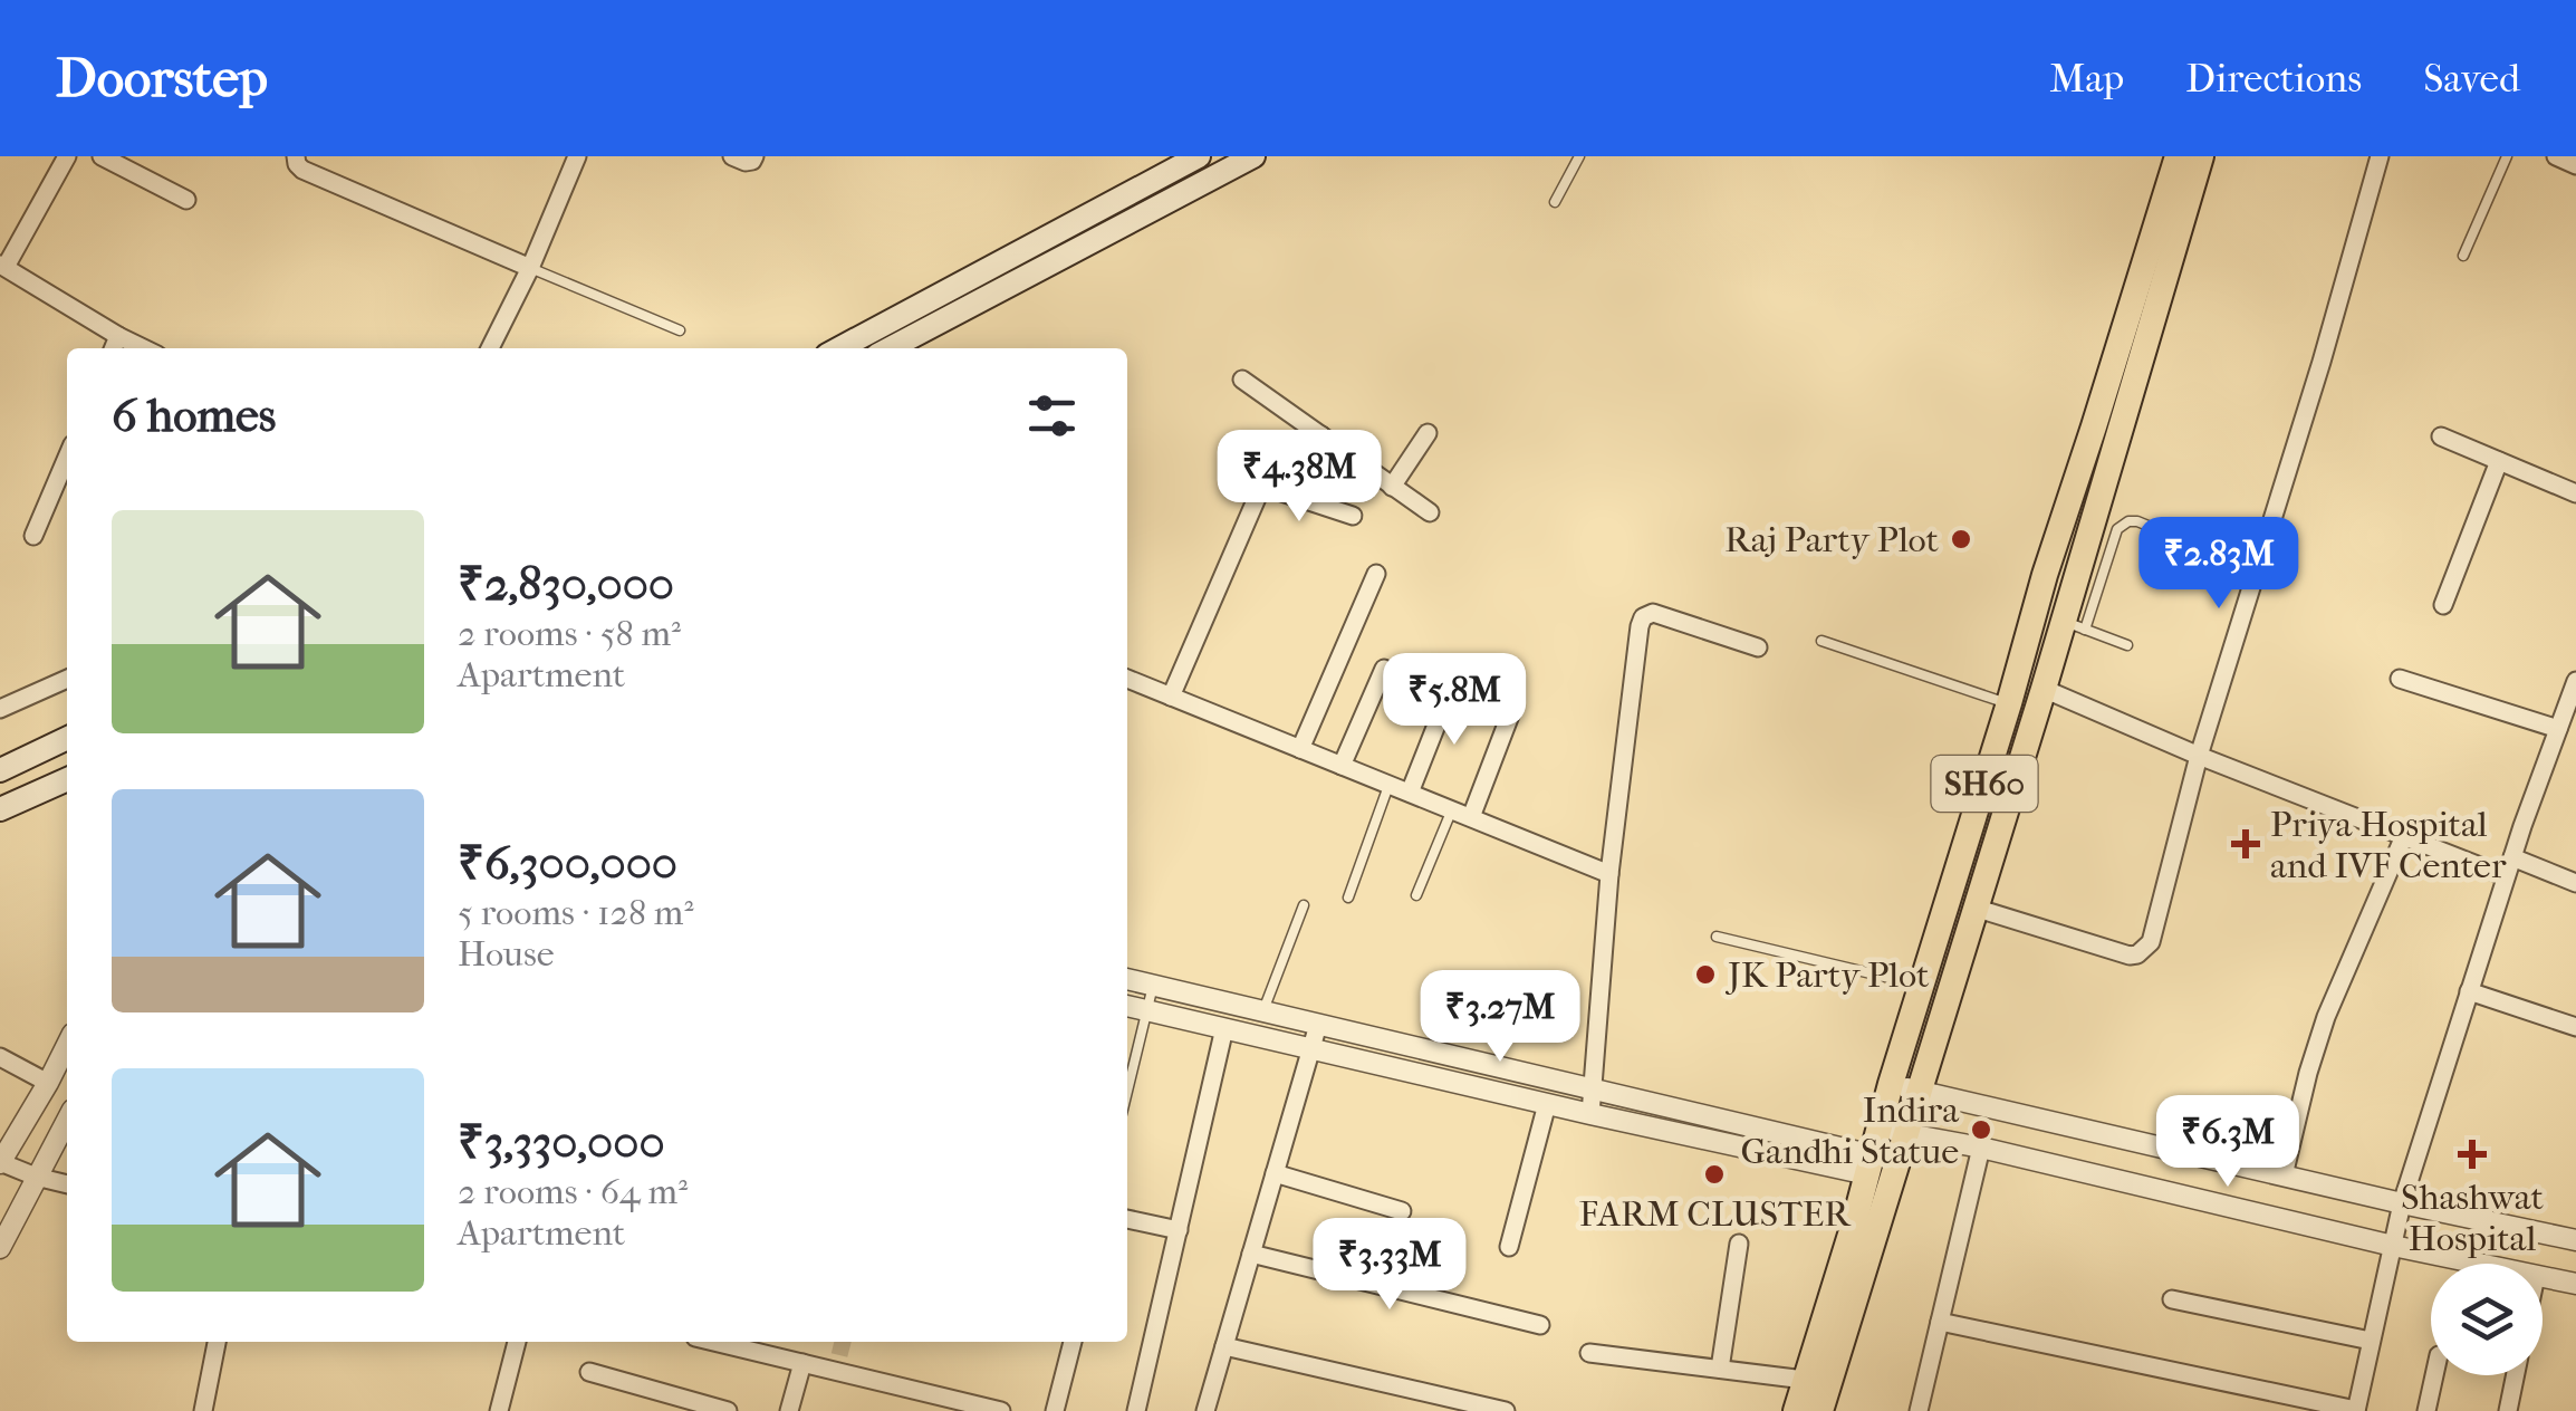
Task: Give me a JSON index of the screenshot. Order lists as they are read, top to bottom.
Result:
{
  "streets": {
    "main road": ["SH60"]
  },
  "places": {
    "other": [
      "Raj Party Plot",
      "JK Party Plot",
      "Indira Gandhi Statue",
      "FARM CLUSTER"
    ],
    "health": ["Priya Hospital and IVF Center", "Shashwat Hospital"]
  },
  "page": {
    "header": "Doorstep",
    "nav": ["Map", "Directions", "Saved"],
    "heading": "6 homes",
    "price": [
      "₹4.38M",
      "₹2.83M",
      "₹5.8M",
      "₹3.27M",
      "₹6.3M",
      "₹3.33M"
    ],
    "list": [
      {
        "name": "₹2,830,000",
        "note": "2 rooms · 58 m² · Apartment"
      },
      {
        "name": "₹6,300,000",
        "note": "5 rooms · 128 m² · House"
      },
      {
        "name": "₹3,330,000",
        "note": "2 rooms · 64 m² · Apartment"
      }
    ]
  }
}
